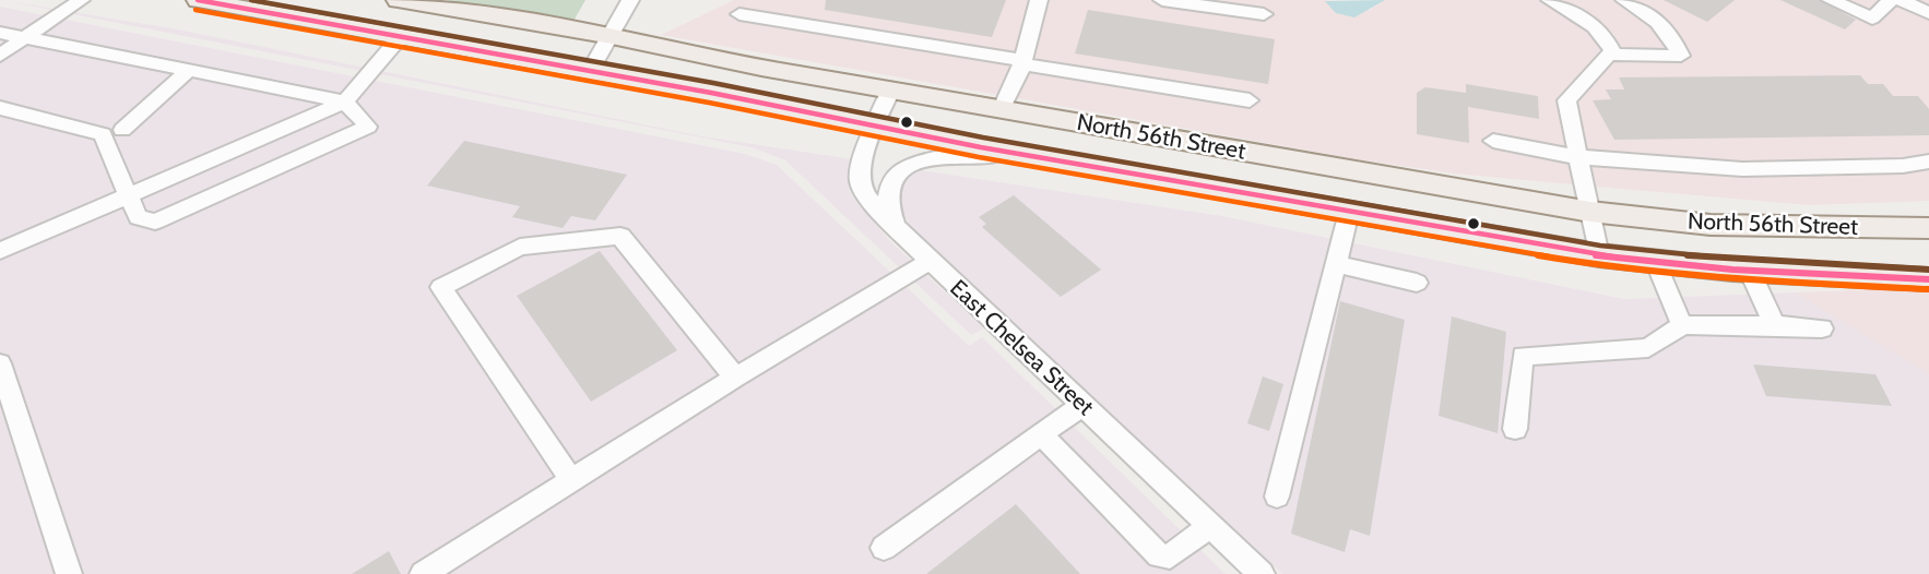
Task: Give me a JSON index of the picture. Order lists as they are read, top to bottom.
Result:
{
  "streets": {
    "main road": ["North 56th Street"],
    "street": ["East Chelsea Street"]
  },
  "crossings": [
    ["North 56th Street", "East Chelsea Street"]
  ]
}
